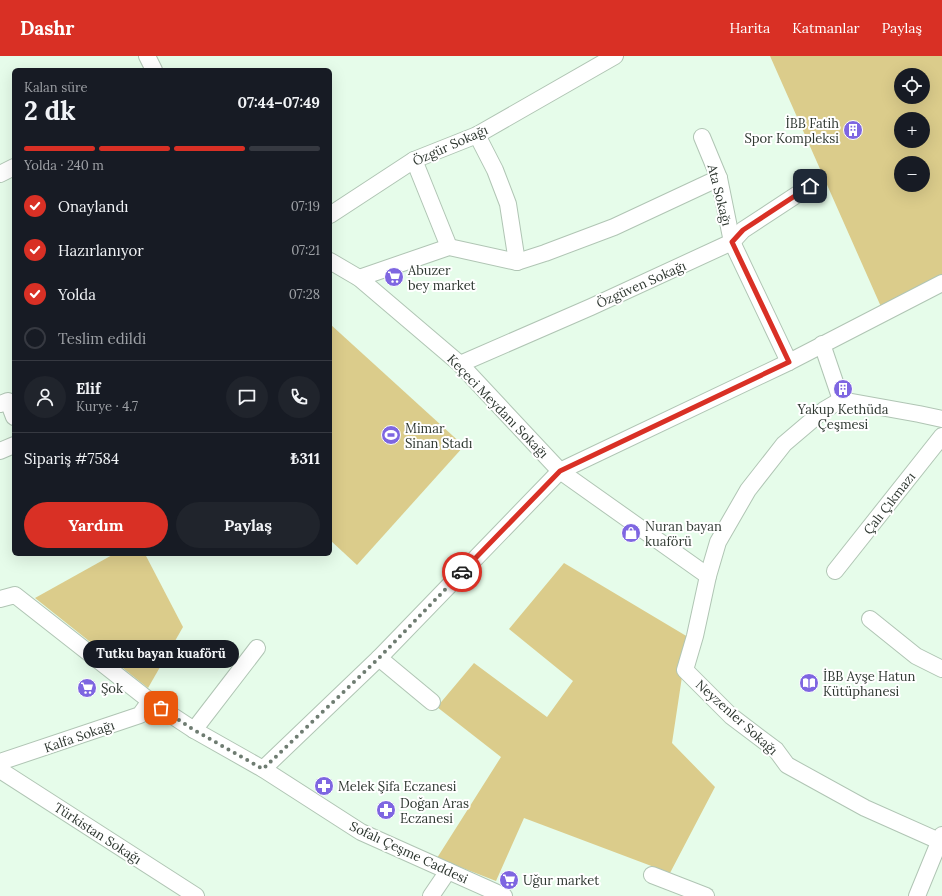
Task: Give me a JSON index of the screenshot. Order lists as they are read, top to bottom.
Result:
{
  "streets": {
    "street": [
      "Özgür Sokağı",
      "Ata Sokağı",
      "Özgüven Sokağı",
      "Keçeci Meydanı Sokağı",
      "Çalı Çıkmazı",
      "Neyzenler Sokağı",
      "Kalfa Sokağı",
      "Türkistan Sokağı",
      "Sofalı Çeşme Caddesi"
    ]
  },
  "crossings": [
    ["Ata Sokağı", "Özgüven Sokağı"],
    ["Özgüven Sokağı", "Keçeci Meydanı Sokağı"],
    ["Keçeci Meydanı Sokağı", "Neyzenler Sokağı"],
    ["Kalfa Sokağı", "Sofalı Çeşme Caddesi"]
  ],
  "places": {
    "building": ["İBB Fatih Spor Kompleksi", "Yakup Kethüda Çeşmesi"],
    "supermarket": ["Abuzer bey market", "Şok", "Uğur market"],
    "sports": ["Mimar Sinan Stadı"],
    "shop": ["Nuran bayan kuaförü"],
    "library": ["İBB Ayşe Hatun Kütüphanesi"],
    "other": ["Tutku bayan kuaförü"],
    "pharmacy": ["Melek Şifa Eczanesi", "Doğan Aras Eczanesi"]
  },
  "page": {
    "header": "Dashr",
    "nav": ["Harita", "Katmanlar", "Paylaş"],
    "map_buttons": ["+", "−"],
    "heading": ["2 dk", "Kalan süre", "07:44–07:49"],
    "panel": [
      "Elif",
      "Kurye · 4.7",
      "Sipariş #7584",
      "₺311"
    ],
    "bar": "Yolda · 240 m",
    "list": [
      ["Onaylandı", "07:19"],
      ["Hazırlanıyor", "07:21"],
      ["Yolda", "07:28"],
      "Teslim edildi"
    ],
    "buttons": ["Yardım", "Paylaş"],
    "bubble": "Tutku bayan kuaförü"
  }
}
